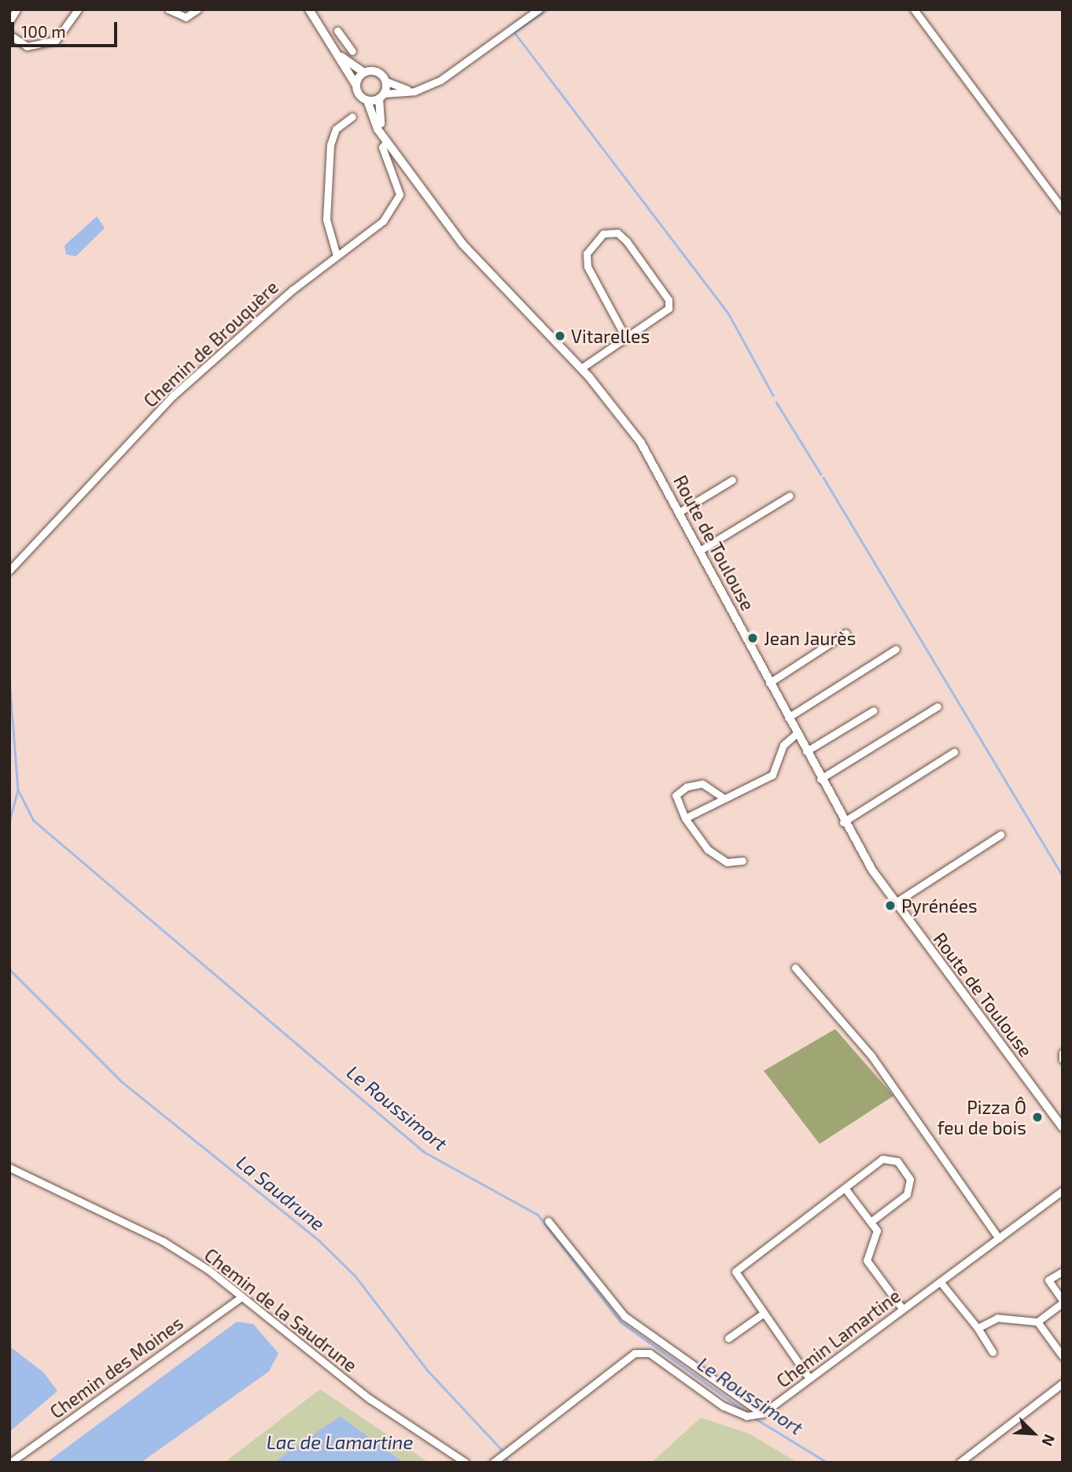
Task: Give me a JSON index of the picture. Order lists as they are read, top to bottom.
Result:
{
  "streets": {
    "main road": ["Route de Toulouse"],
    "street": [
      "Chemin de Brouquère",
      "Chemin de la Saudrune",
      "Chemin Lamartine",
      "Chemin des Moines"
    ]
  },
  "crossings": [
    ["Chemin de Brouquère", "Route de Toulouse"],
    ["Chemin de la Saudrune", "Chemin des Moines"]
  ],
  "water": ["Le Roussimort", "La Saudrune", "Lac de Lamartine"],
  "places": [
    "Vitarelles",
    "Jean Jaurès",
    "Pyrénées",
    "Pizza Ô feu de bois"
  ],
  "scale_bar": "100 m",
  "north": "bottom right"
}
